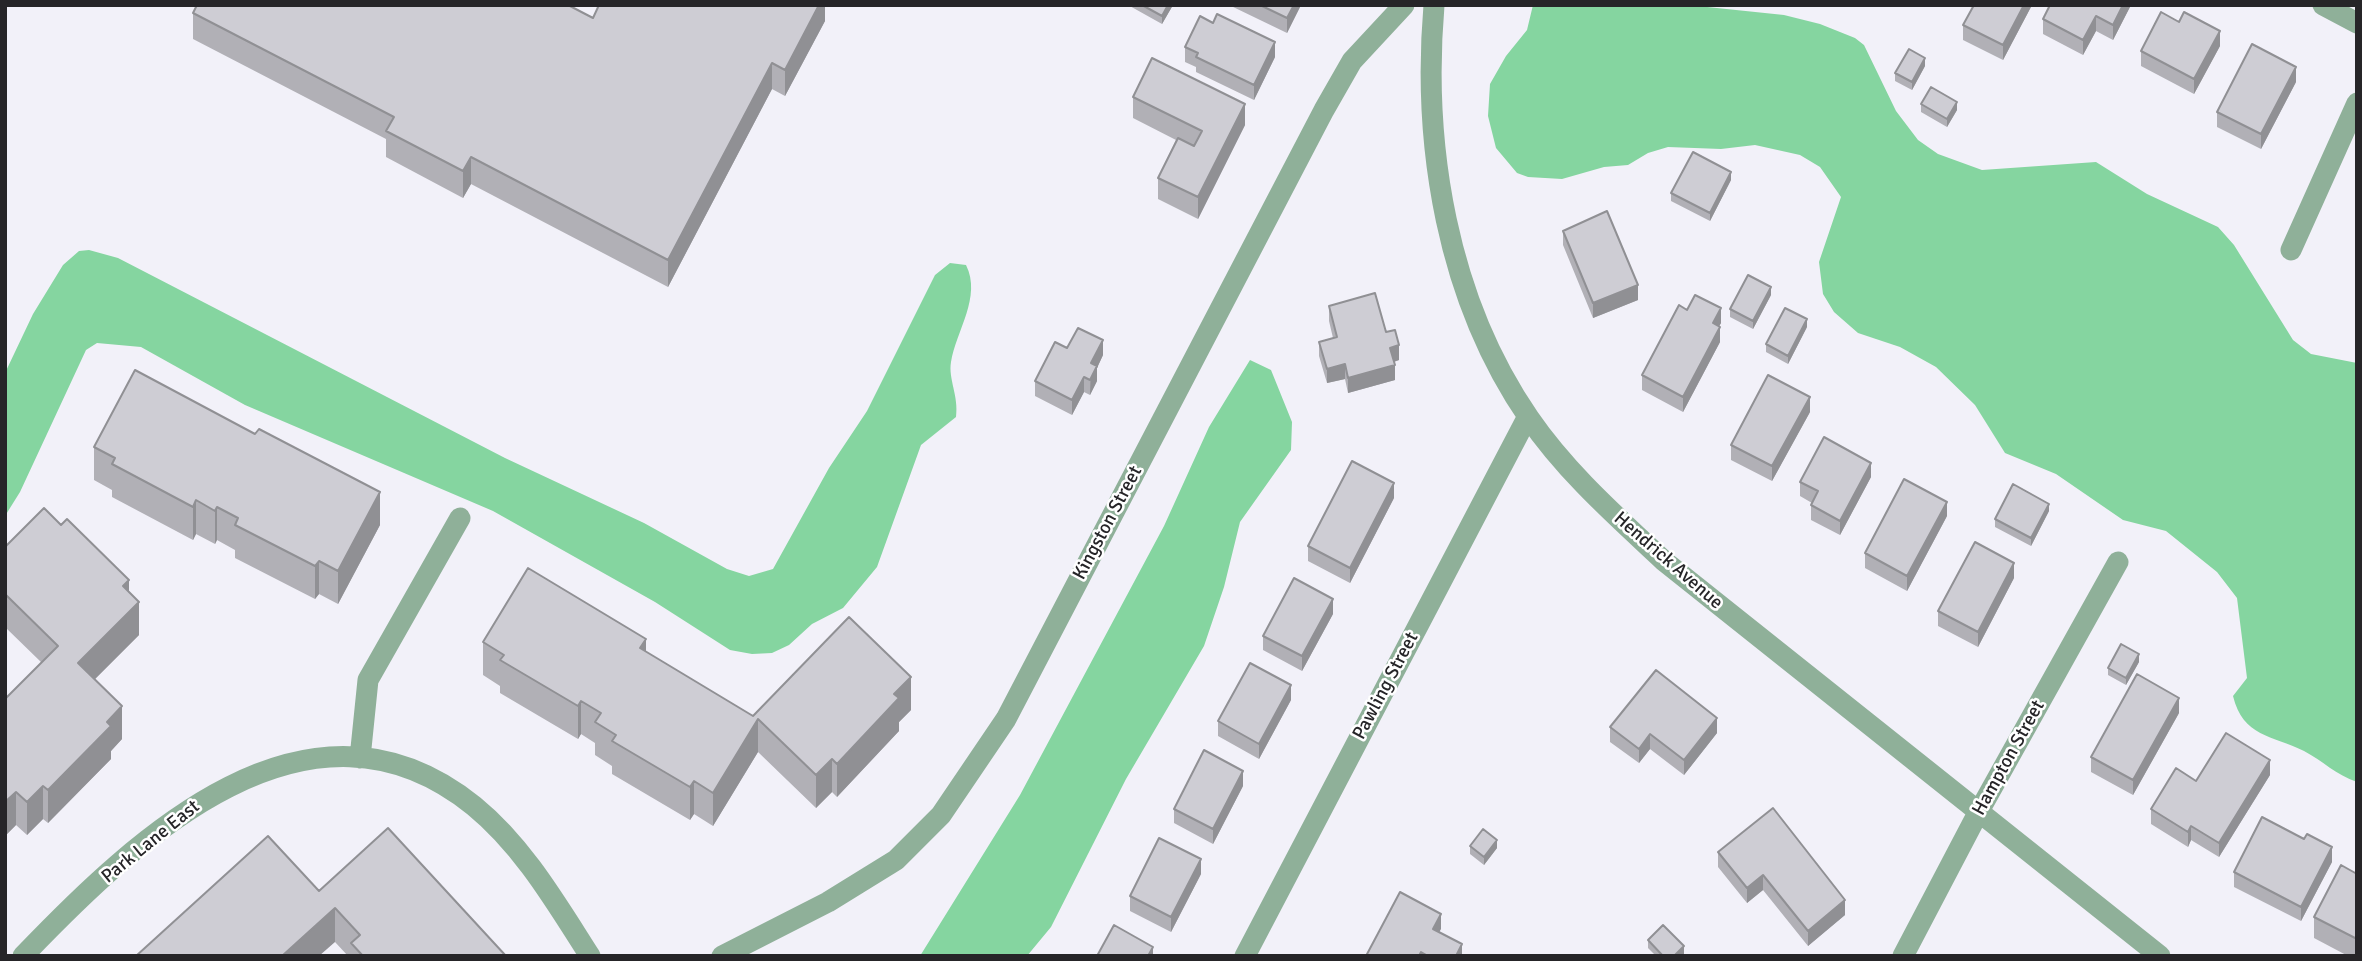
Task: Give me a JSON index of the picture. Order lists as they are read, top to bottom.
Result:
{
  "streets": {
    "street": [
      "Kingston Street",
      "Hendrick Avenue",
      "Pawling Street",
      "Hampton Street",
      "Park Lane East"
    ]
  },
  "crossings": [
    ["Hendrick Avenue", "Pawling Street"],
    ["Hendrick Avenue", "Hampton Street"]
  ]
}
